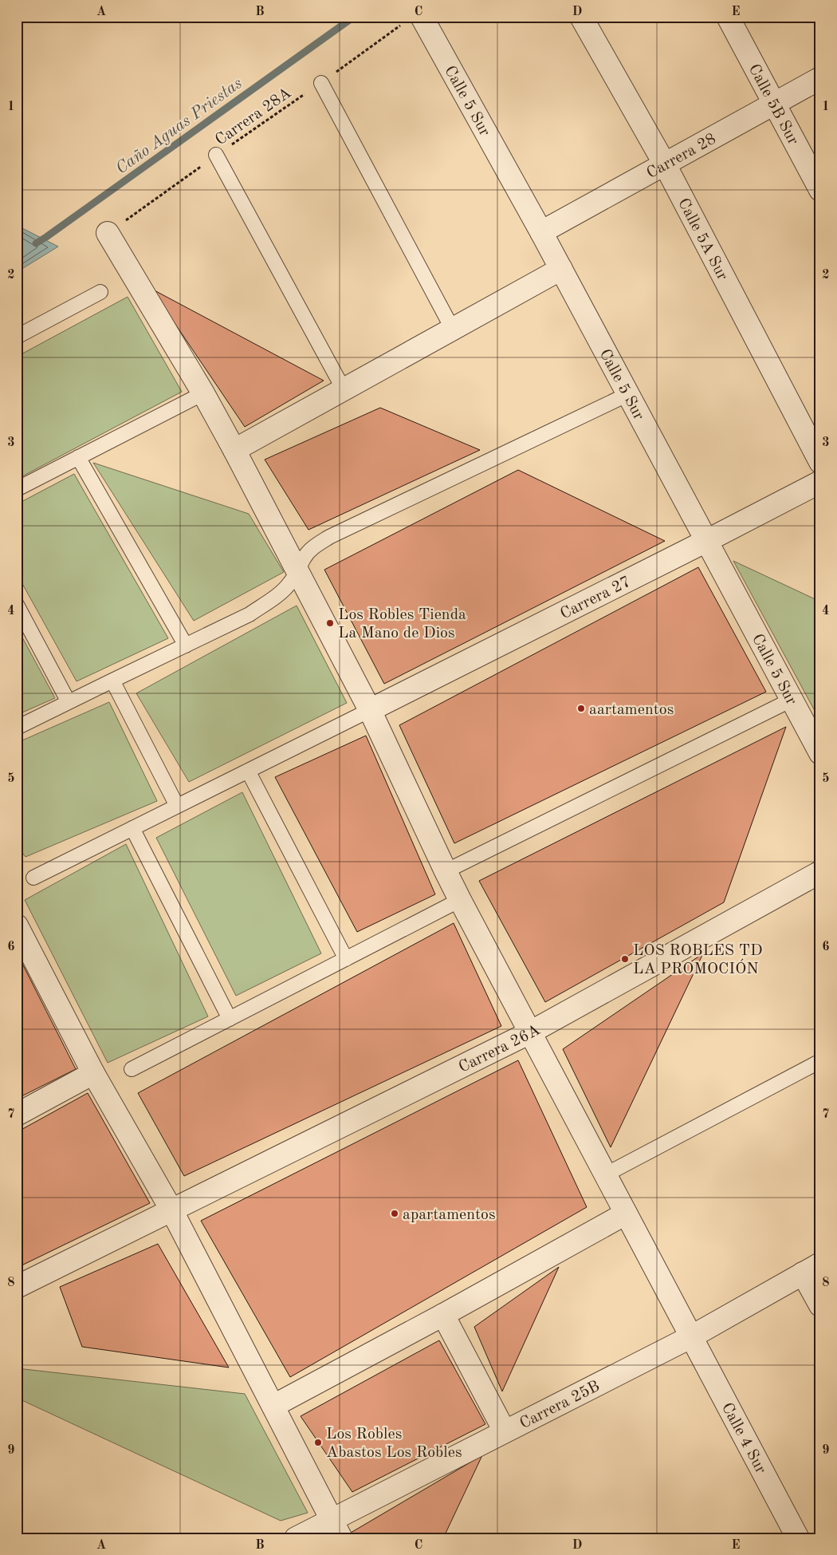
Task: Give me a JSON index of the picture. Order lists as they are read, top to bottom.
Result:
{
  "streets": {
    "street": [
      "Calle 5 Sur",
      "Calle 5B Sur",
      "Carrera 28",
      "Calle 5A Sur",
      "Carrera 27",
      "Carrera 26A",
      "Carrera 25B",
      "Calle 4 Sur"
    ],
    "path": ["Carrera 28A"]
  },
  "crossings": [
    ["Calle 5 Sur", "Carrera 28A"],
    ["Calle 5 Sur", "Carrera 28"],
    ["Calle 5 Sur", "Carrera 27"],
    ["Calle 5B Sur", "Carrera 28"],
    ["Carrera 28A", "Calle 4 Sur"],
    ["Carrera 28", "Calle 5A Sur"],
    ["Carrera 27", "Calle 4 Sur"],
    ["Carrera 26A", "Calle 4 Sur"],
    ["Carrera 25B", "Calle 4 Sur"]
  ],
  "water": ["Caño Aguas Priestas"],
  "places": [
    "Los Robles Tienda La Mano de Dios",
    "aartamentos",
    "LOS ROBLES TD LA PROMOCIÓN",
    "apartamentos",
    "Los Robles Abastos Los Robles"
  ],
  "grid": {
    "columns": [
      "A",
      "B",
      "C",
      "D",
      "E"
    ],
    "rows": [
      "1",
      "2",
      "3",
      "4",
      "5",
      "6",
      "7",
      "8",
      "9"
    ]
  }
}
